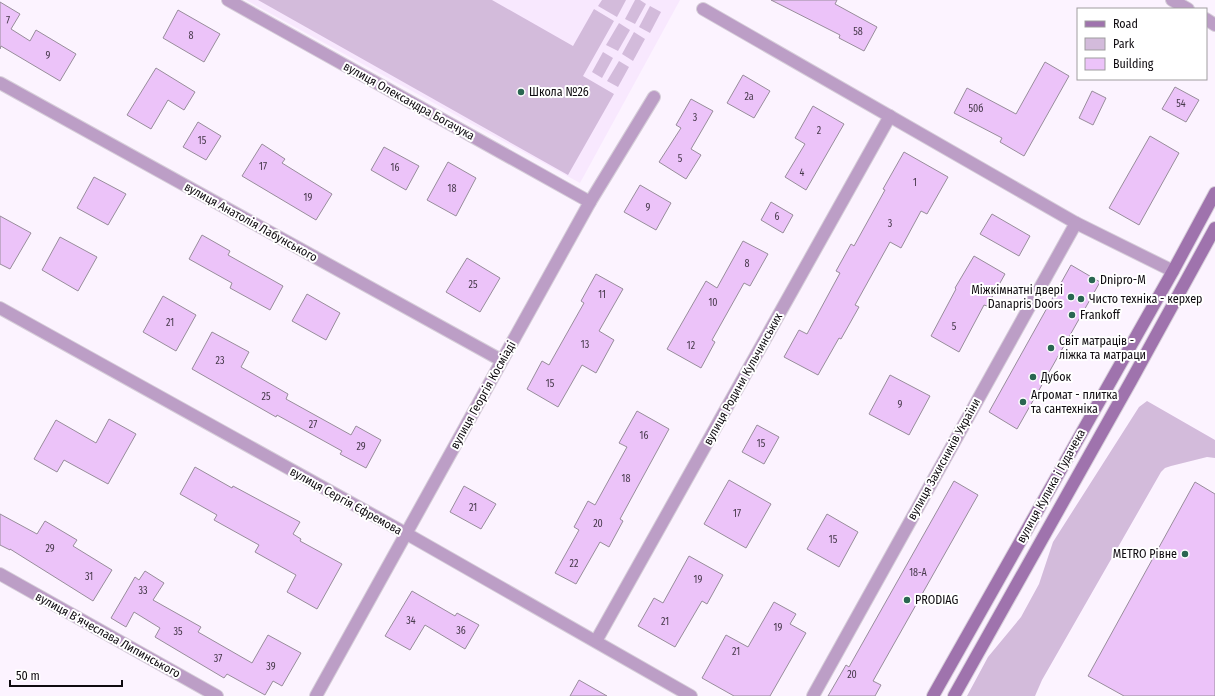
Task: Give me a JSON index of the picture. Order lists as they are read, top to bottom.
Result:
{
  "streets": {
    "main road": ["вулиця Кулика і Гудачека"],
    "street": [
      "вулиця Олександра Богачука",
      "вулиця Анатолія Лабунського",
      "вулиця Родини Кульчинських",
      "вулиця Георгія Косміаді",
      "вулиця Захисників України",
      "вулиця Сергія Єфремова",
      "вулиця Вʼячеслава Липинського"
    ]
  },
  "crossings": [
    ["вулиця Олександра Богачука", "вулиця Георгія Косміаді"],
    ["вулиця Анатолія Лабунського", "вулиця Георгія Косміаді"],
    ["вулиця Родини Кульчинських", "вулиця Сергія Єфремова"],
    ["вулиця Георгія Косміаді", "вулиця Сергія Єфремова"]
  ],
  "places": [
    "Школа №26",
    "Dnipro-M",
    "Міжкімнатні двері Danapris Doors",
    "Чисто техніка - керхер",
    "Frankoff",
    "Світ матраців - ліжка та матраци",
    "Дубок",
    "Агромат - плитка та сантехніка",
    "METRO Рівне",
    "PRODIAG"
  ],
  "house_numbers": [
    "7",
    "58",
    "8",
    "9",
    "2а",
    "54",
    "50б",
    "3",
    "2",
    "15",
    "5",
    "17",
    "16",
    "4",
    "1",
    "18",
    "19",
    "9",
    "6",
    "3",
    "8",
    "25",
    "11",
    "10",
    "21",
    "5",
    "13",
    "12",
    "23",
    "15",
    "25",
    "9",
    "27",
    "16",
    "15",
    "29",
    "18",
    "21",
    "17",
    "20",
    "15",
    "29",
    "22",
    "18-А",
    "31",
    "19",
    "33",
    "34",
    "21",
    "19",
    "36",
    "35",
    "21",
    "37",
    "39",
    "20"
  ],
  "legend": ["Road", "Park", "Building"],
  "scale_bar": "50 m"
}
